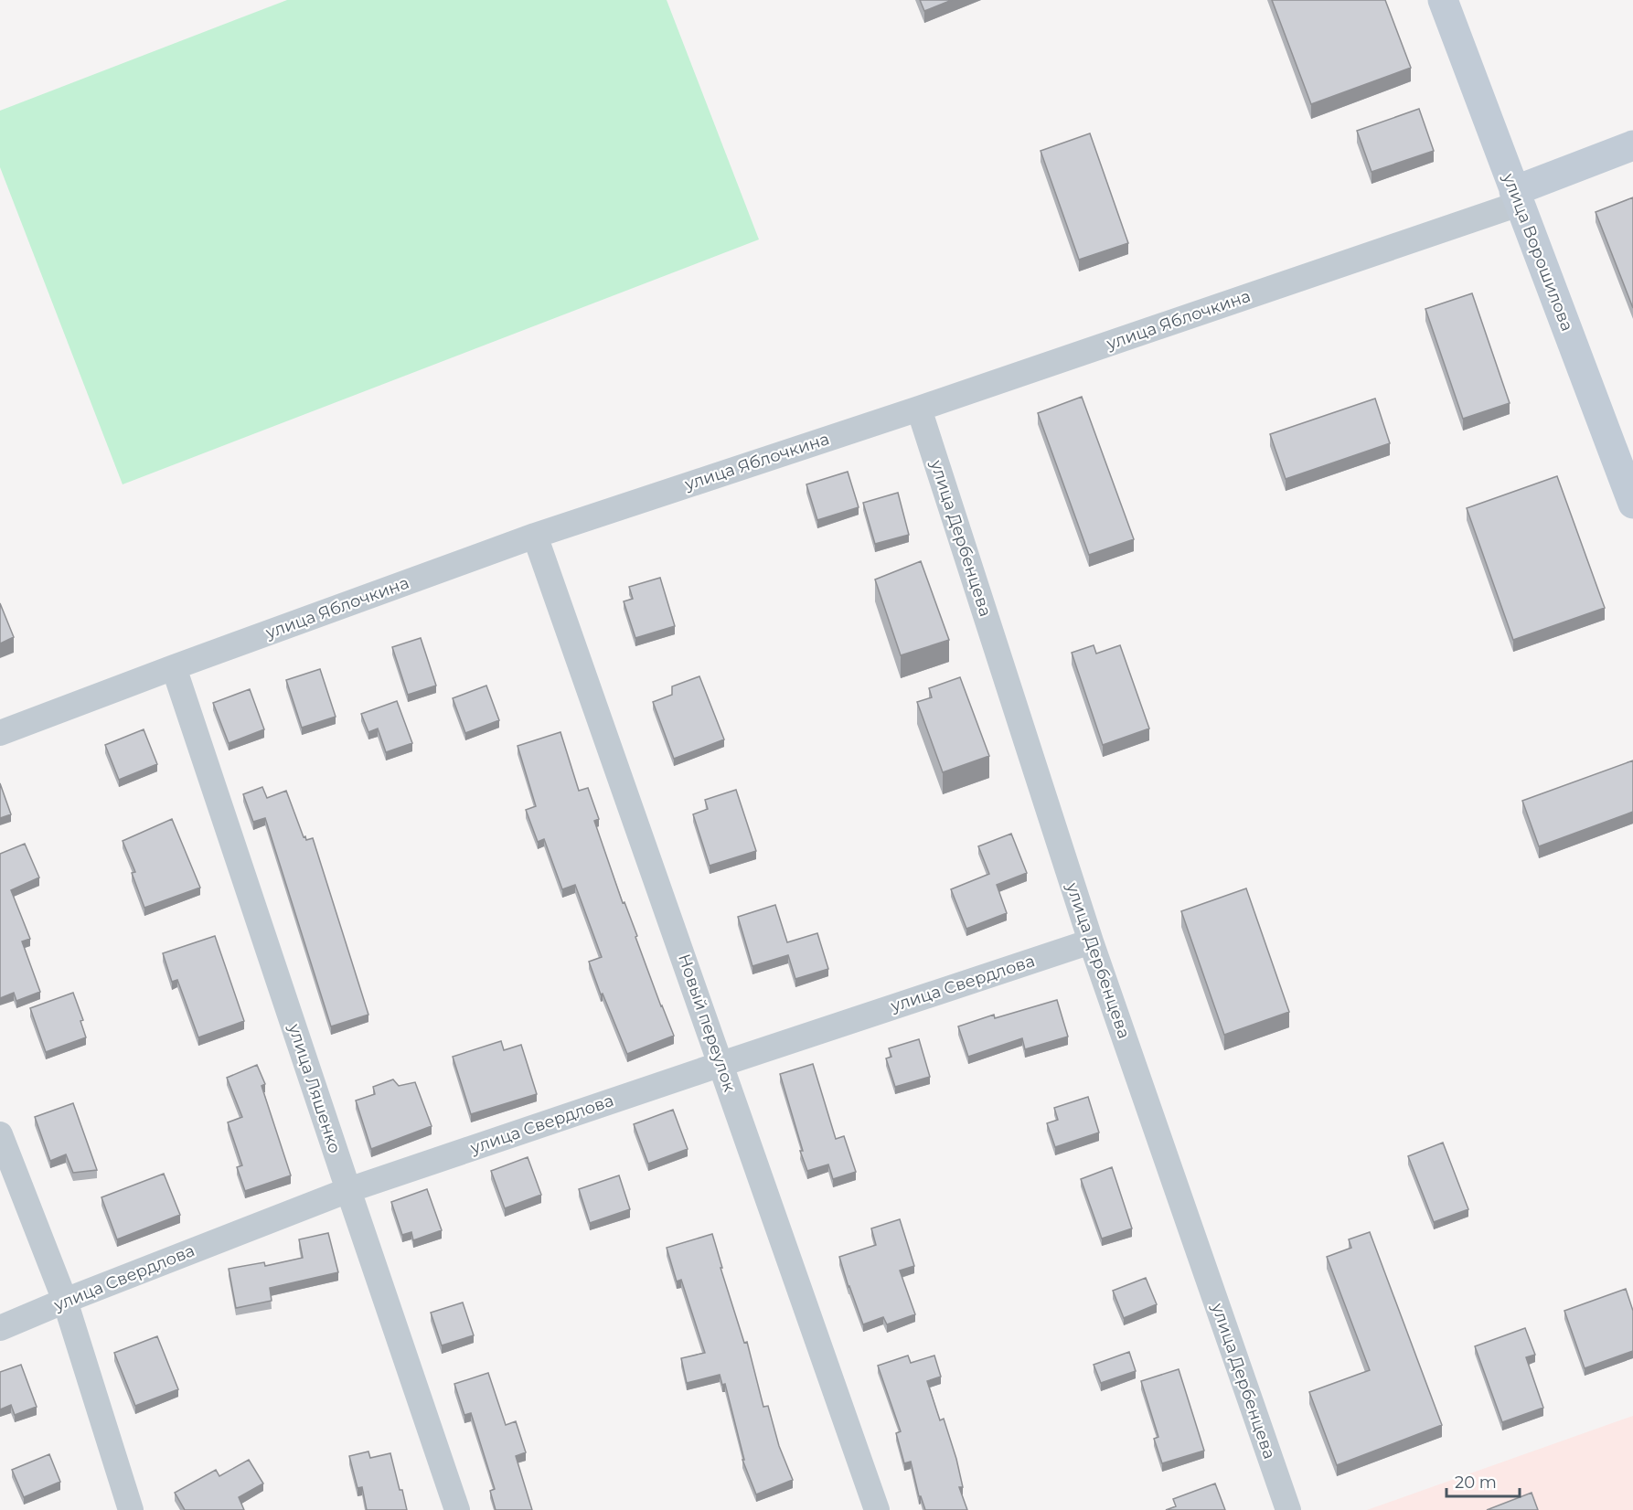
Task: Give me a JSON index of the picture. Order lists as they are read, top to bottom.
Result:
{
  "streets": {
    "main road": ["улица Ворошилова", "улица Яблочкина"],
    "street": [
      "улица Дербенцева",
      "улица Свердлова",
      "Новый переулок",
      "улица Ляшенко"
    ]
  },
  "crossings": [
    ["улица Ворошилова", "улица Яблочкина"],
    ["улица Яблочкина", "улица Дербенцева"],
    ["улица Яблочкина", "Новый переулок"],
    ["улица Яблочкина", "улица Ляшенко"],
    ["улица Дербенцева", "улица Свердлова"],
    ["улица Свердлова", "Новый переулок"],
    ["улица Свердлова", "улица Ляшенко"]
  ],
  "scale_bar": "20 m"
}
